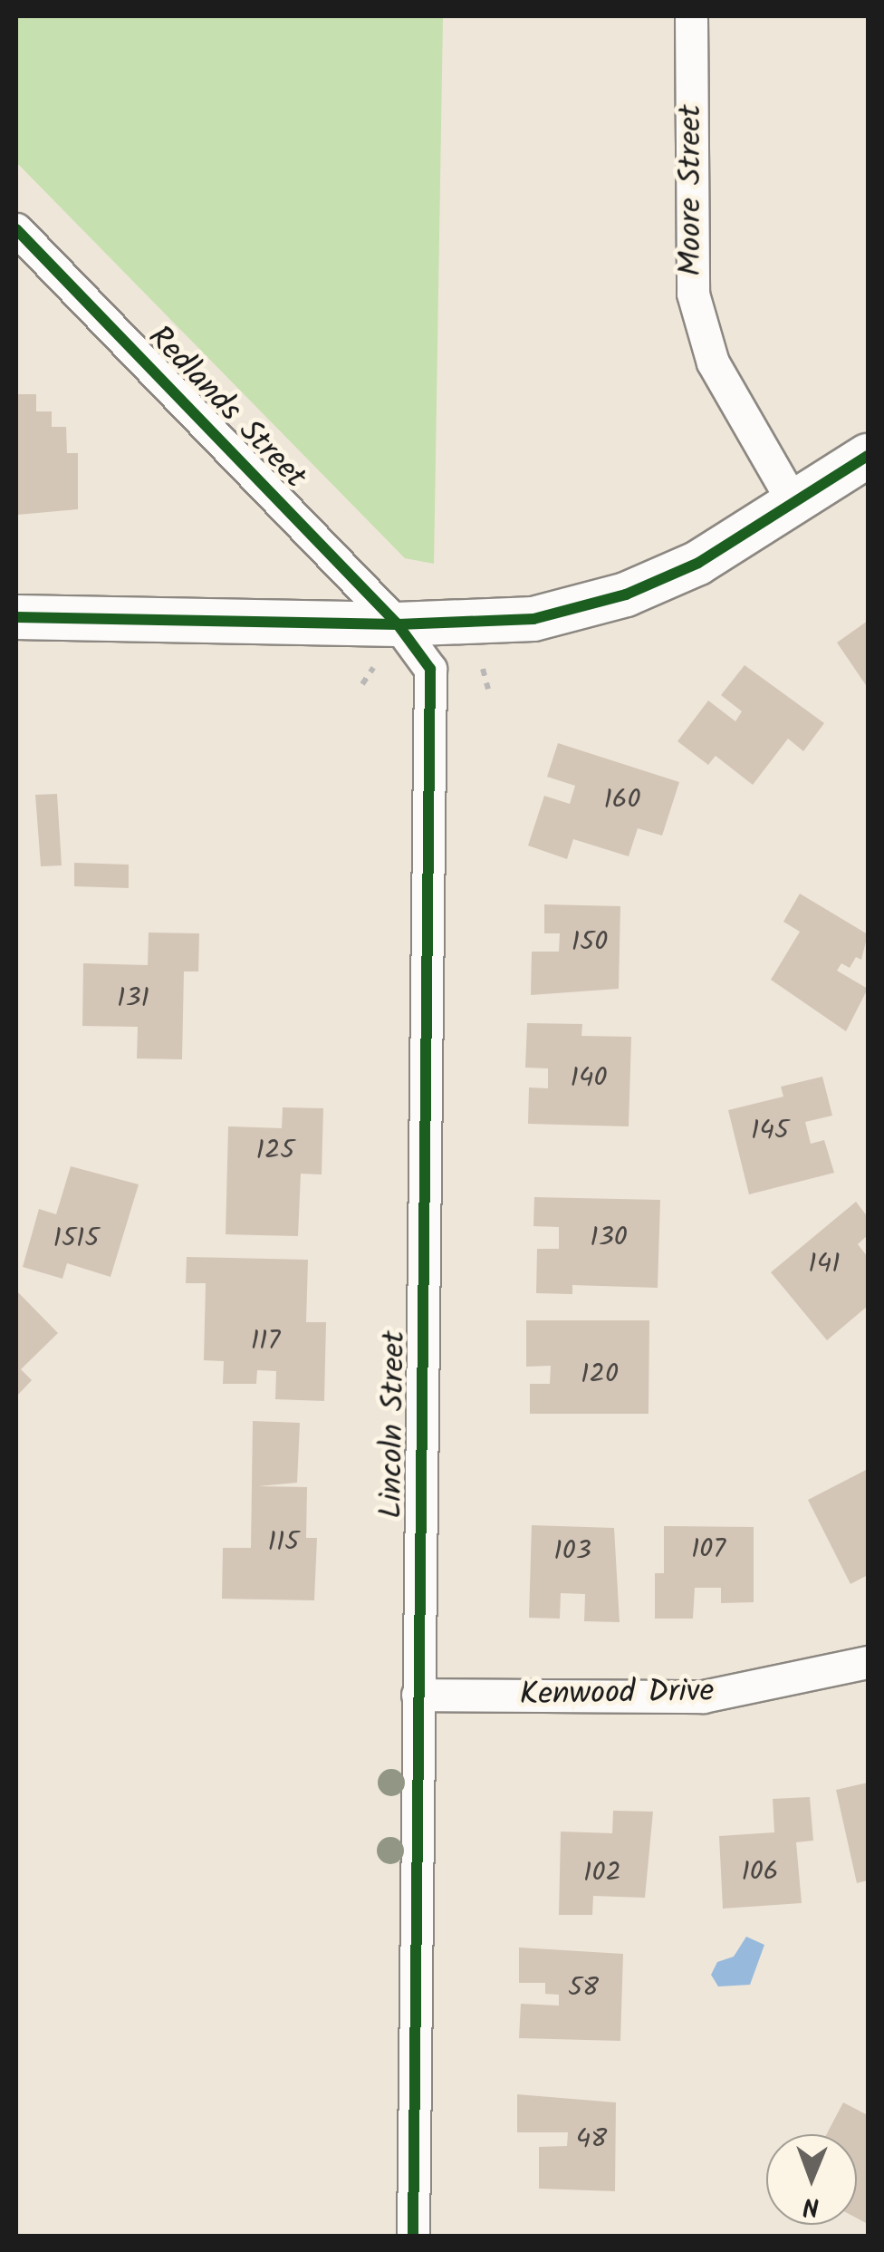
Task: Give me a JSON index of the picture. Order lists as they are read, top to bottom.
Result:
{
  "streets": {
    "street": [
      "Moore Street",
      "Redlands Street",
      "Lincoln Street",
      "Kenwood Drive"
    ]
  },
  "crossings": [
    ["Redlands Street", "Lincoln Street"],
    ["Lincoln Street", "Kenwood Drive"]
  ],
  "house_numbers": [
    "160",
    "150",
    "131",
    "140",
    "145",
    "125",
    "130",
    "1515",
    "141",
    "117",
    "120",
    "115",
    "107",
    "103",
    "106",
    "102",
    "58",
    "48"
  ],
  "north": "bottom"
}
